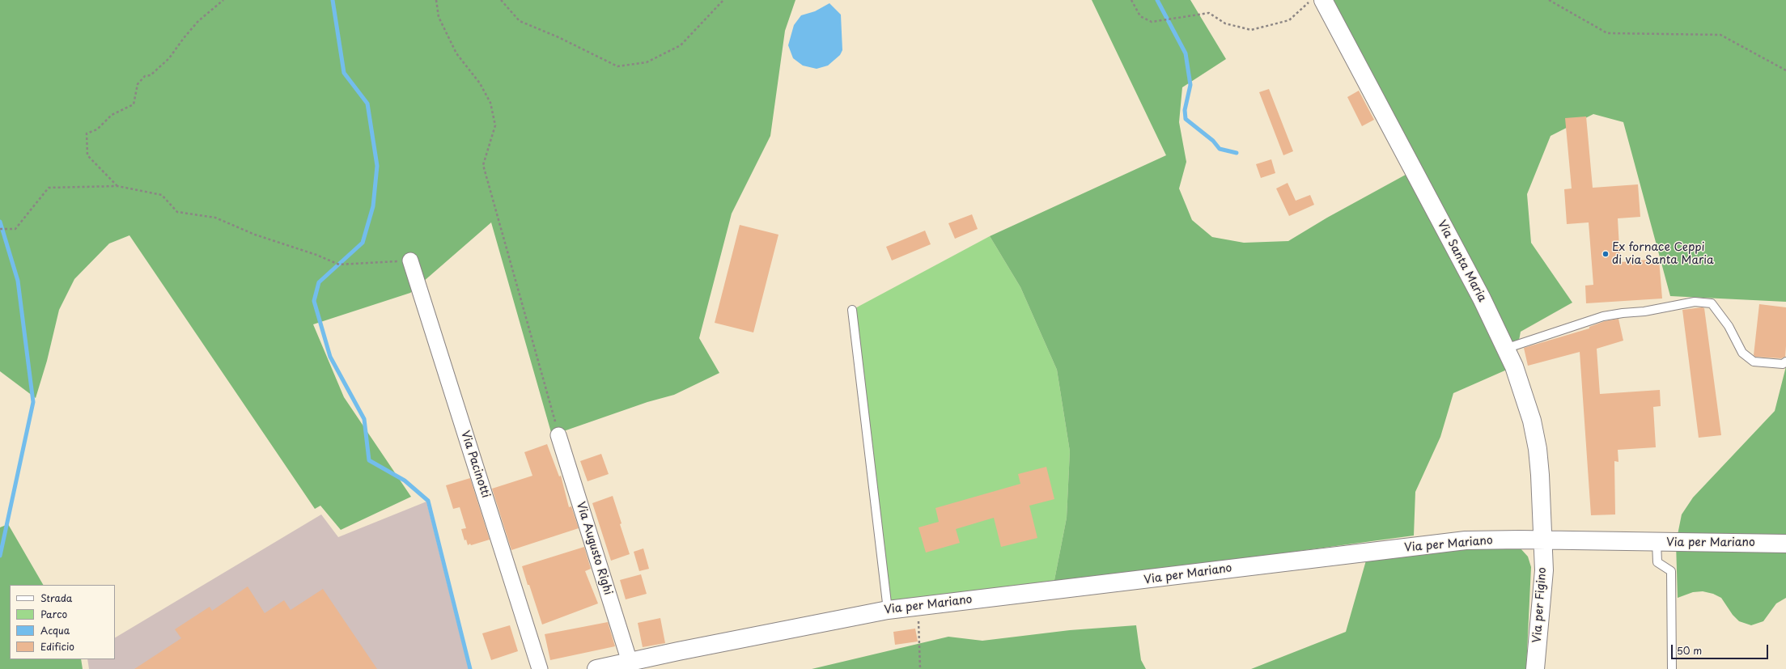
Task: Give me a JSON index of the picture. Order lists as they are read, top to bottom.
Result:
{
  "streets": {
    "street": [
      "Via Santa Maria",
      "Via Pacinotti",
      "Via per Mariano",
      "Via Augusto Righi",
      "Via per Figino"
    ]
  },
  "crossings": [
    ["Via Santa Maria", "Via per Mariano"],
    ["Via Santa Maria", "Via per Figino"],
    ["Via per Mariano", "Via Augusto Righi"],
    ["Via per Mariano", "Via per Figino"]
  ],
  "places": ["Ex fornace Ceppi di via Santa Maria"],
  "legend": [
    "Strada",
    "Parco",
    "Acqua",
    "Edificio"
  ],
  "scale_bar": "50 m"
}
